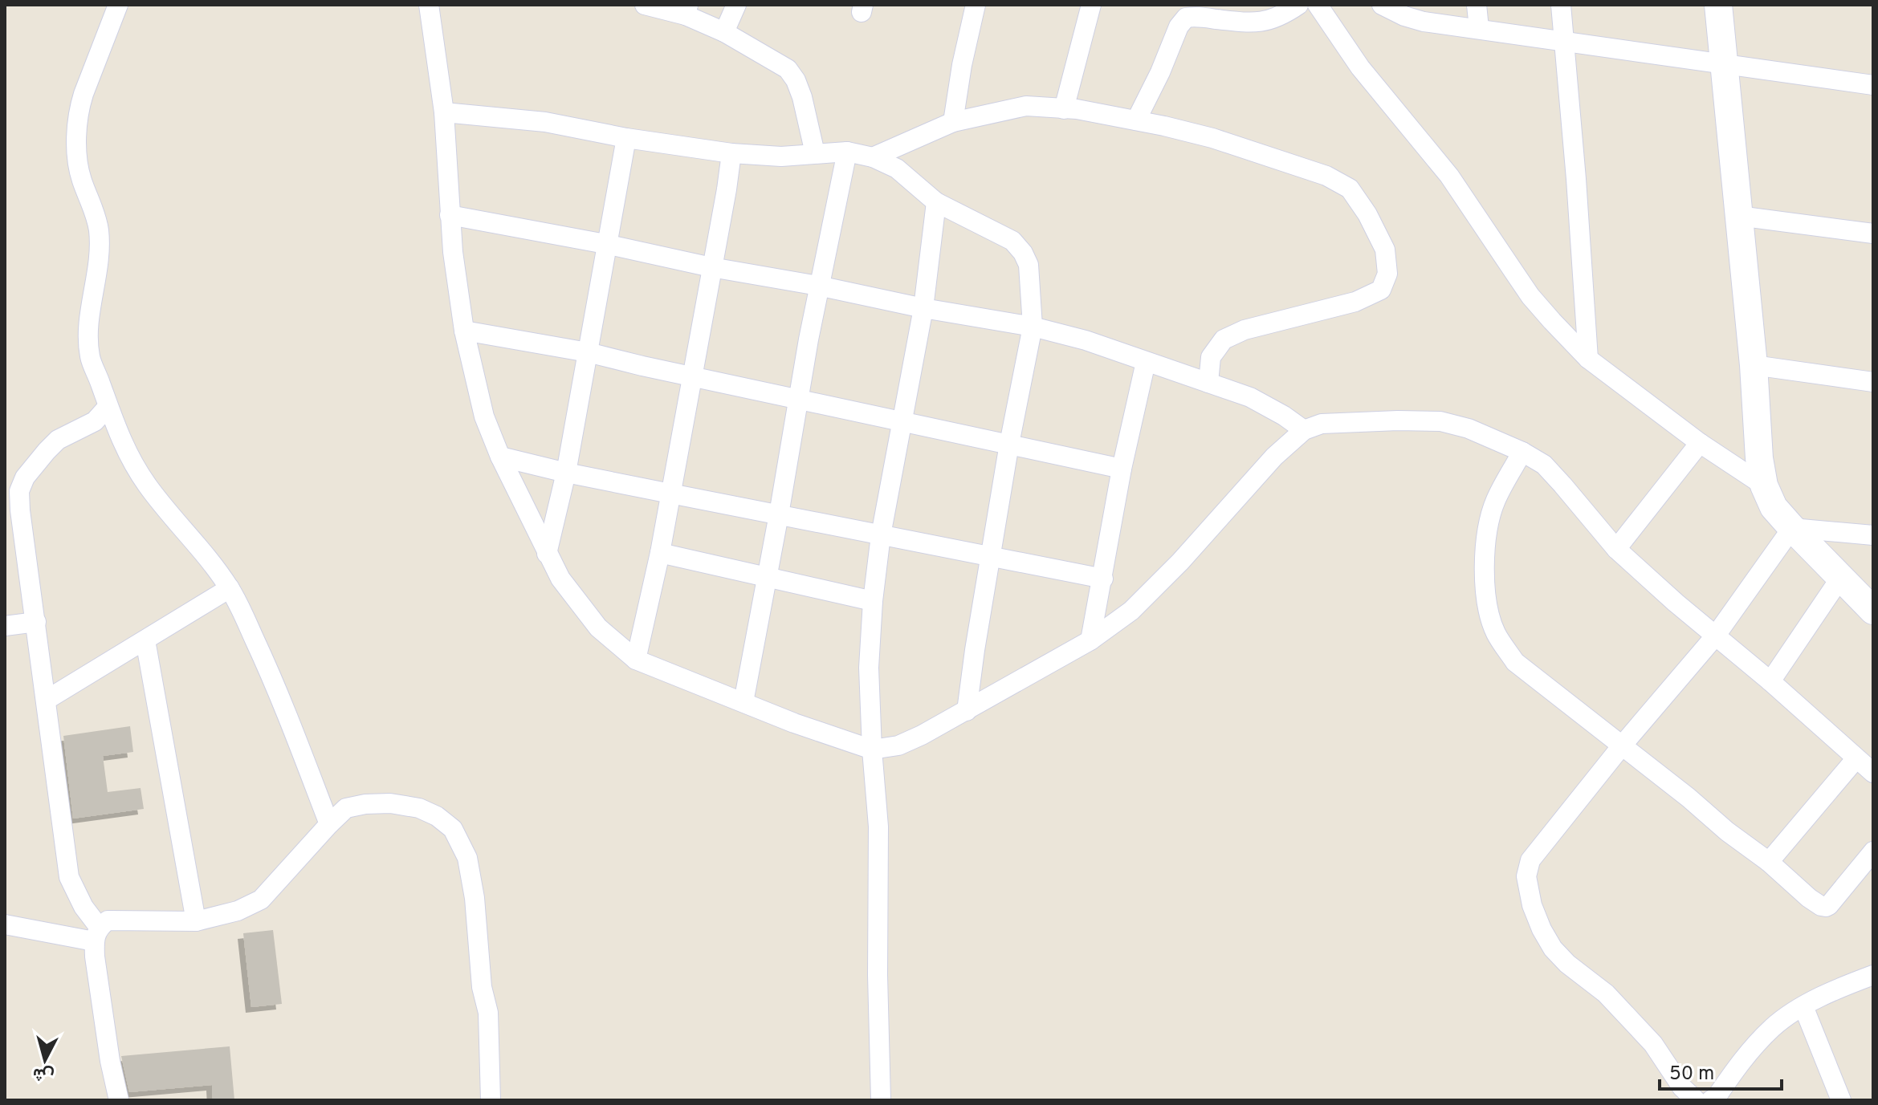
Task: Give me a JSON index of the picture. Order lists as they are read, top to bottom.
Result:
{
  "scale_bar": "50 m",
  "north": "bottom"
}
